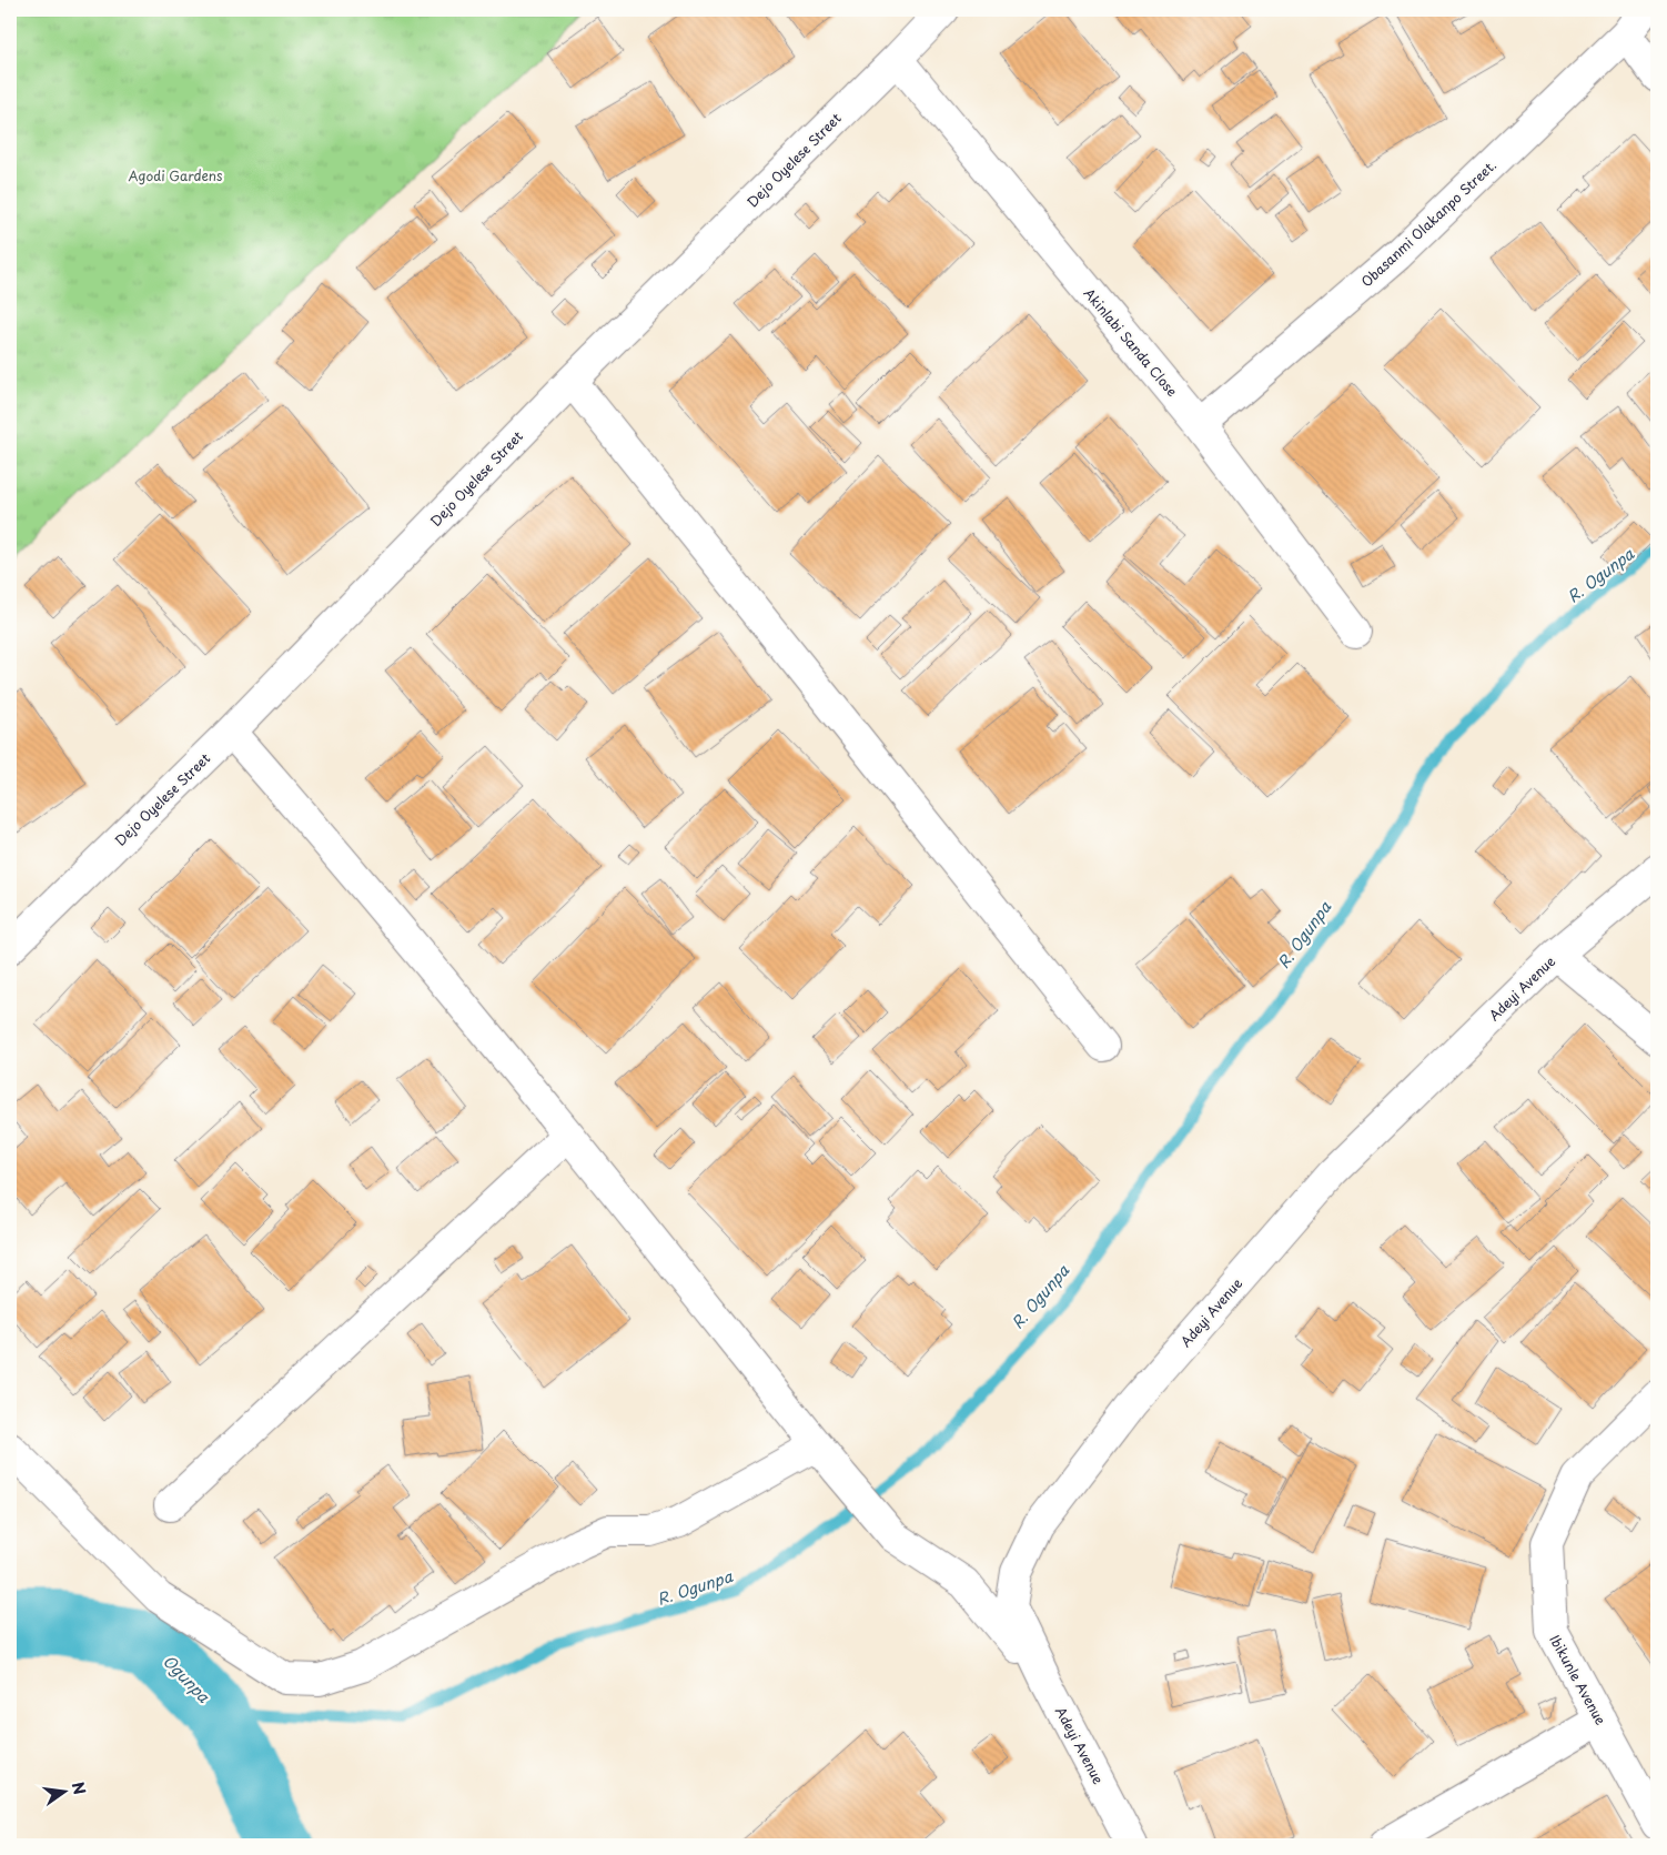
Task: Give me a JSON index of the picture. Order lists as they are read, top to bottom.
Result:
{
  "streets": {
    "street": [
      "Dejo Oyelese Street",
      "Obasanmi Olakanpo Street.",
      "Akinlabi Sanda Close",
      "Adeyi Avenue",
      "Ibikunle Avenue"
    ]
  },
  "crossings": [
    ["Dejo Oyelese Street", "Akinlabi Sanda Close"],
    ["Obasanmi Olakanpo Street.", "Akinlabi Sanda Close"]
  ],
  "water": ["R. Ogunpa", "Ogunpa"],
  "parks": ["Agodi Gardens"],
  "north": "right"
}
